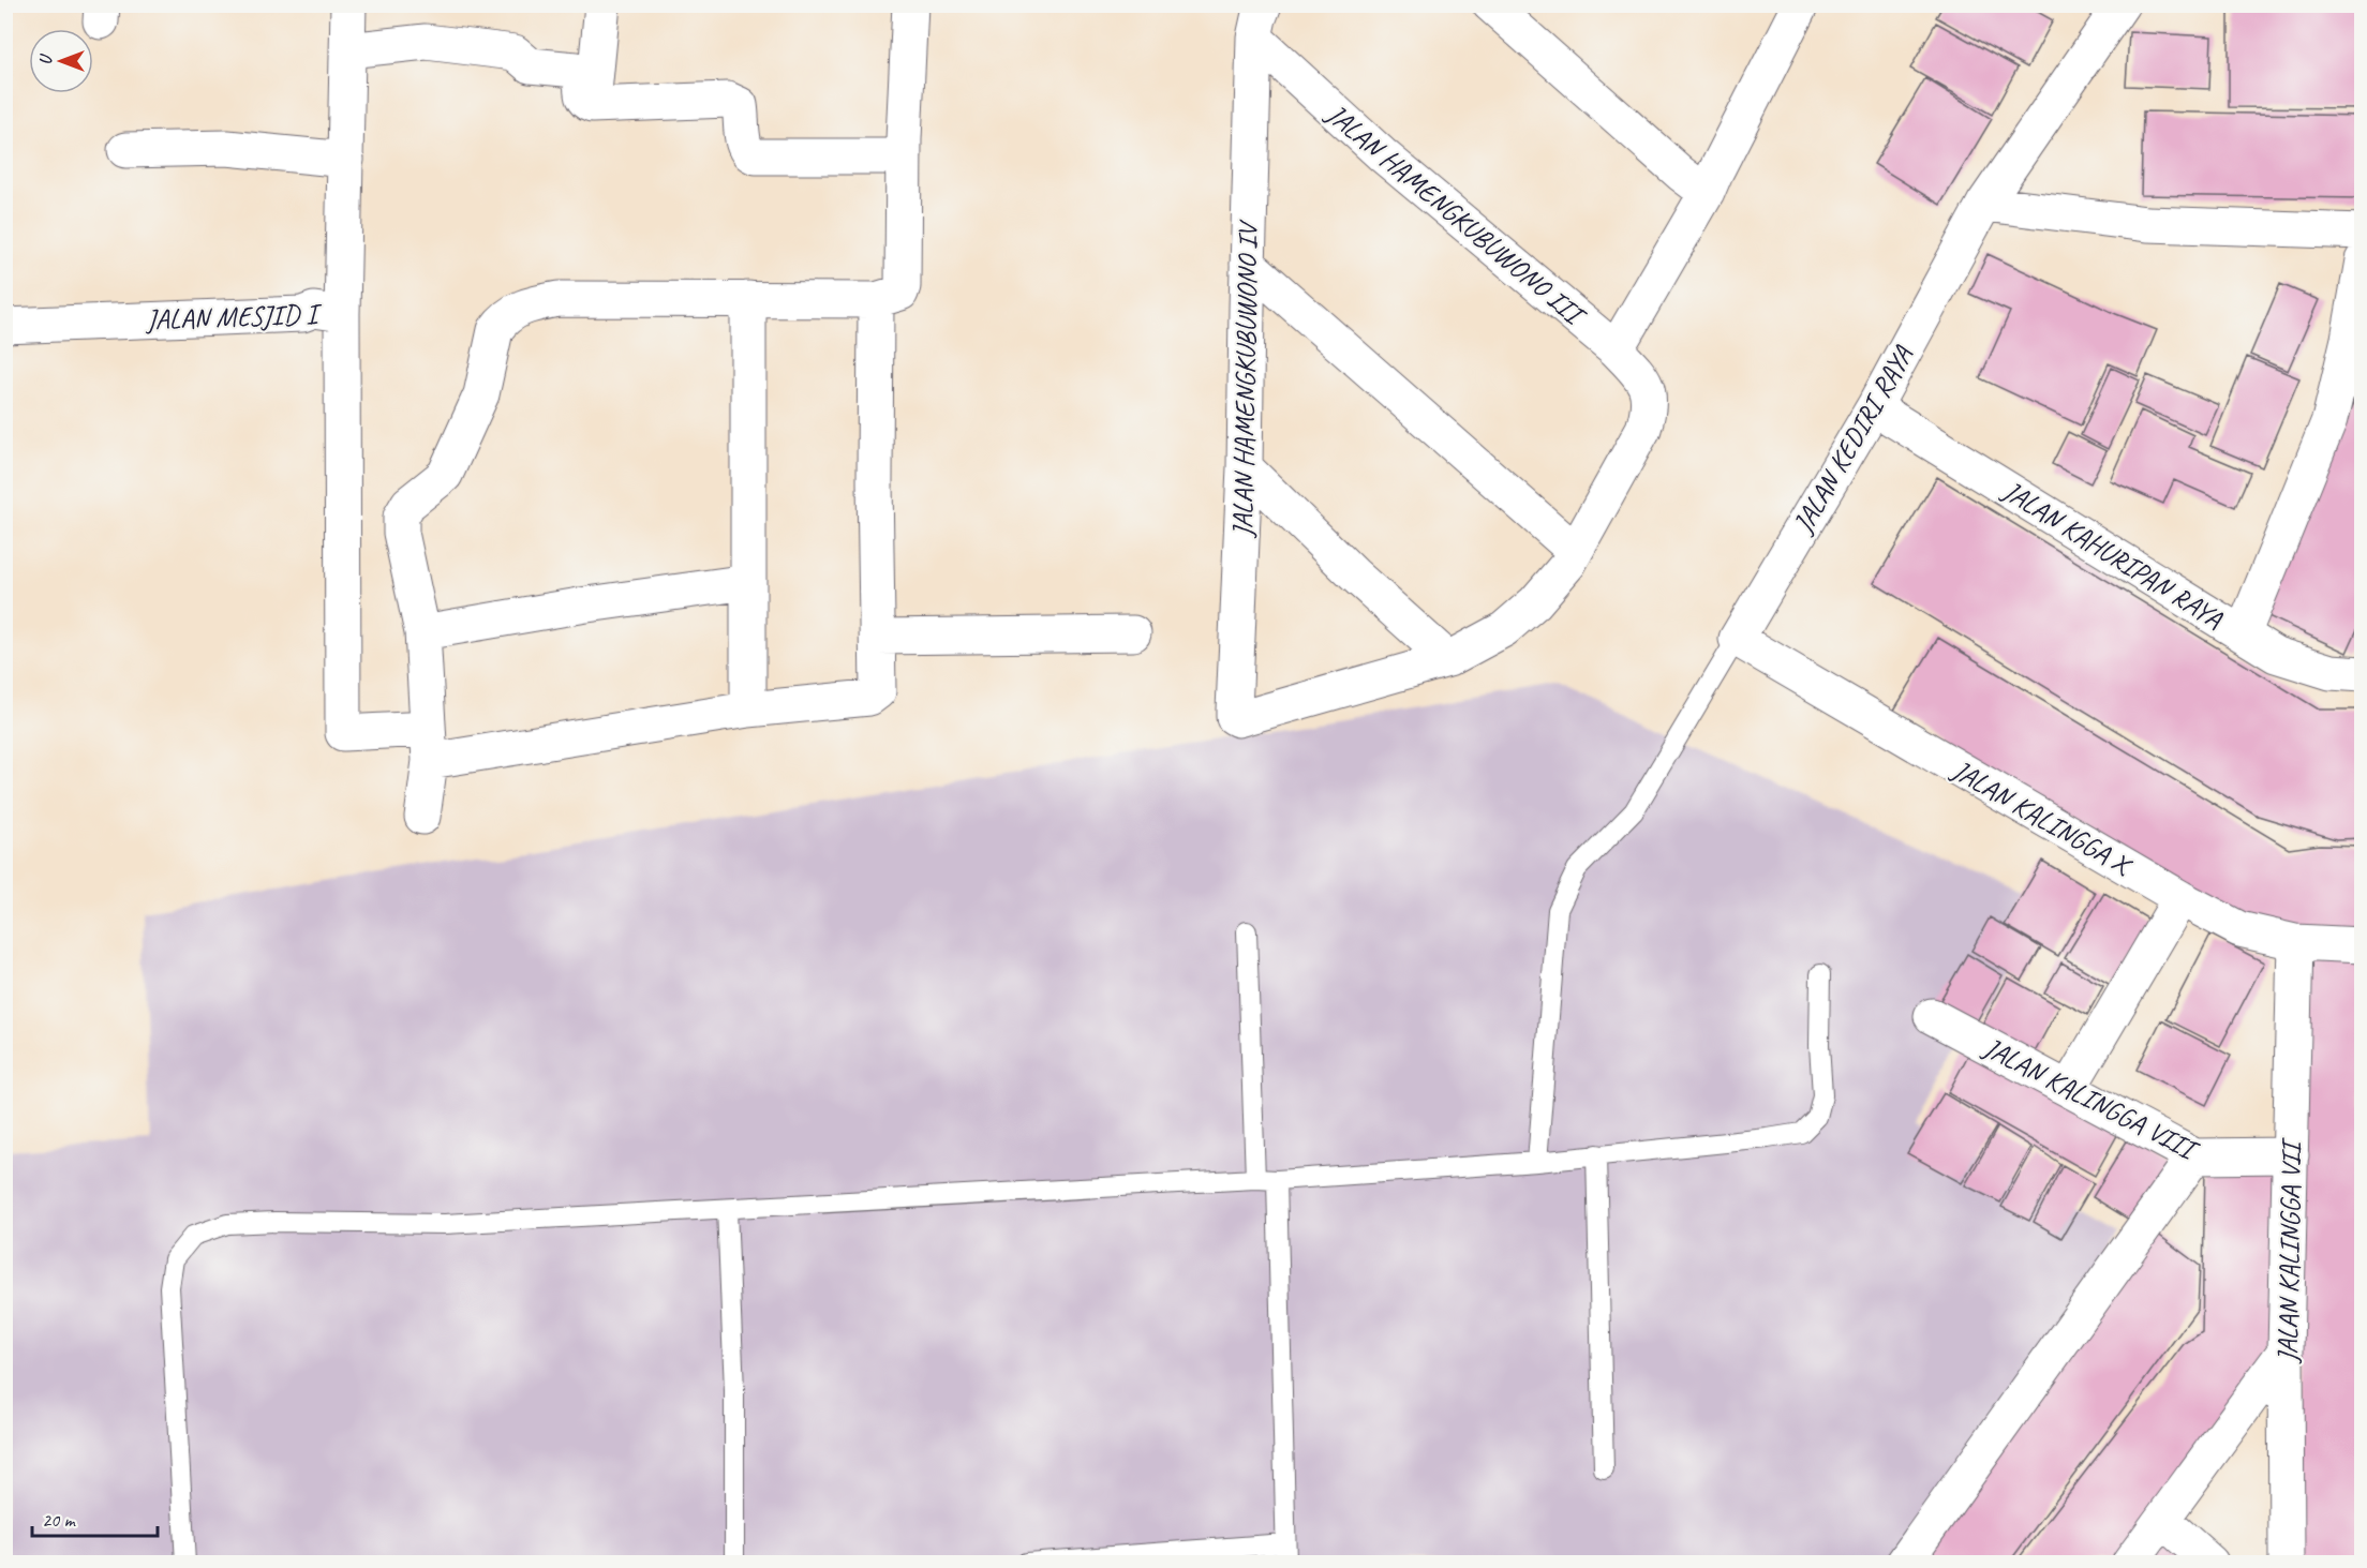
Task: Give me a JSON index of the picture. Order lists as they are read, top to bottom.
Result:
{
  "streets": {
    "street": [
      "JALAN HAMENGKUBUWONO III",
      "JALAN MESJID I",
      "JALAN HAMENGKUBUWONO IV",
      "JALAN KEDIRI RAYA",
      "JALAN KAHURIPAN RAYA",
      "JALAN KALINGGA X",
      "JALAN KALINGGA VIII",
      "JALAN KALINGGA VII"
    ]
  },
  "crossings": [
    ["JALAN HAMENGKUBUWONO III", "JALAN HAMENGKUBUWONO IV"],
    ["JALAN KEDIRI RAYA", "JALAN KAHURIPAN RAYA"],
    ["JALAN KEDIRI RAYA", "JALAN KALINGGA X"],
    ["JALAN KALINGGA X", "JALAN KALINGGA VII"],
    ["JALAN KALINGGA VIII", "JALAN KALINGGA VII"]
  ],
  "scale_bar": "20 m",
  "north": "left"
}
